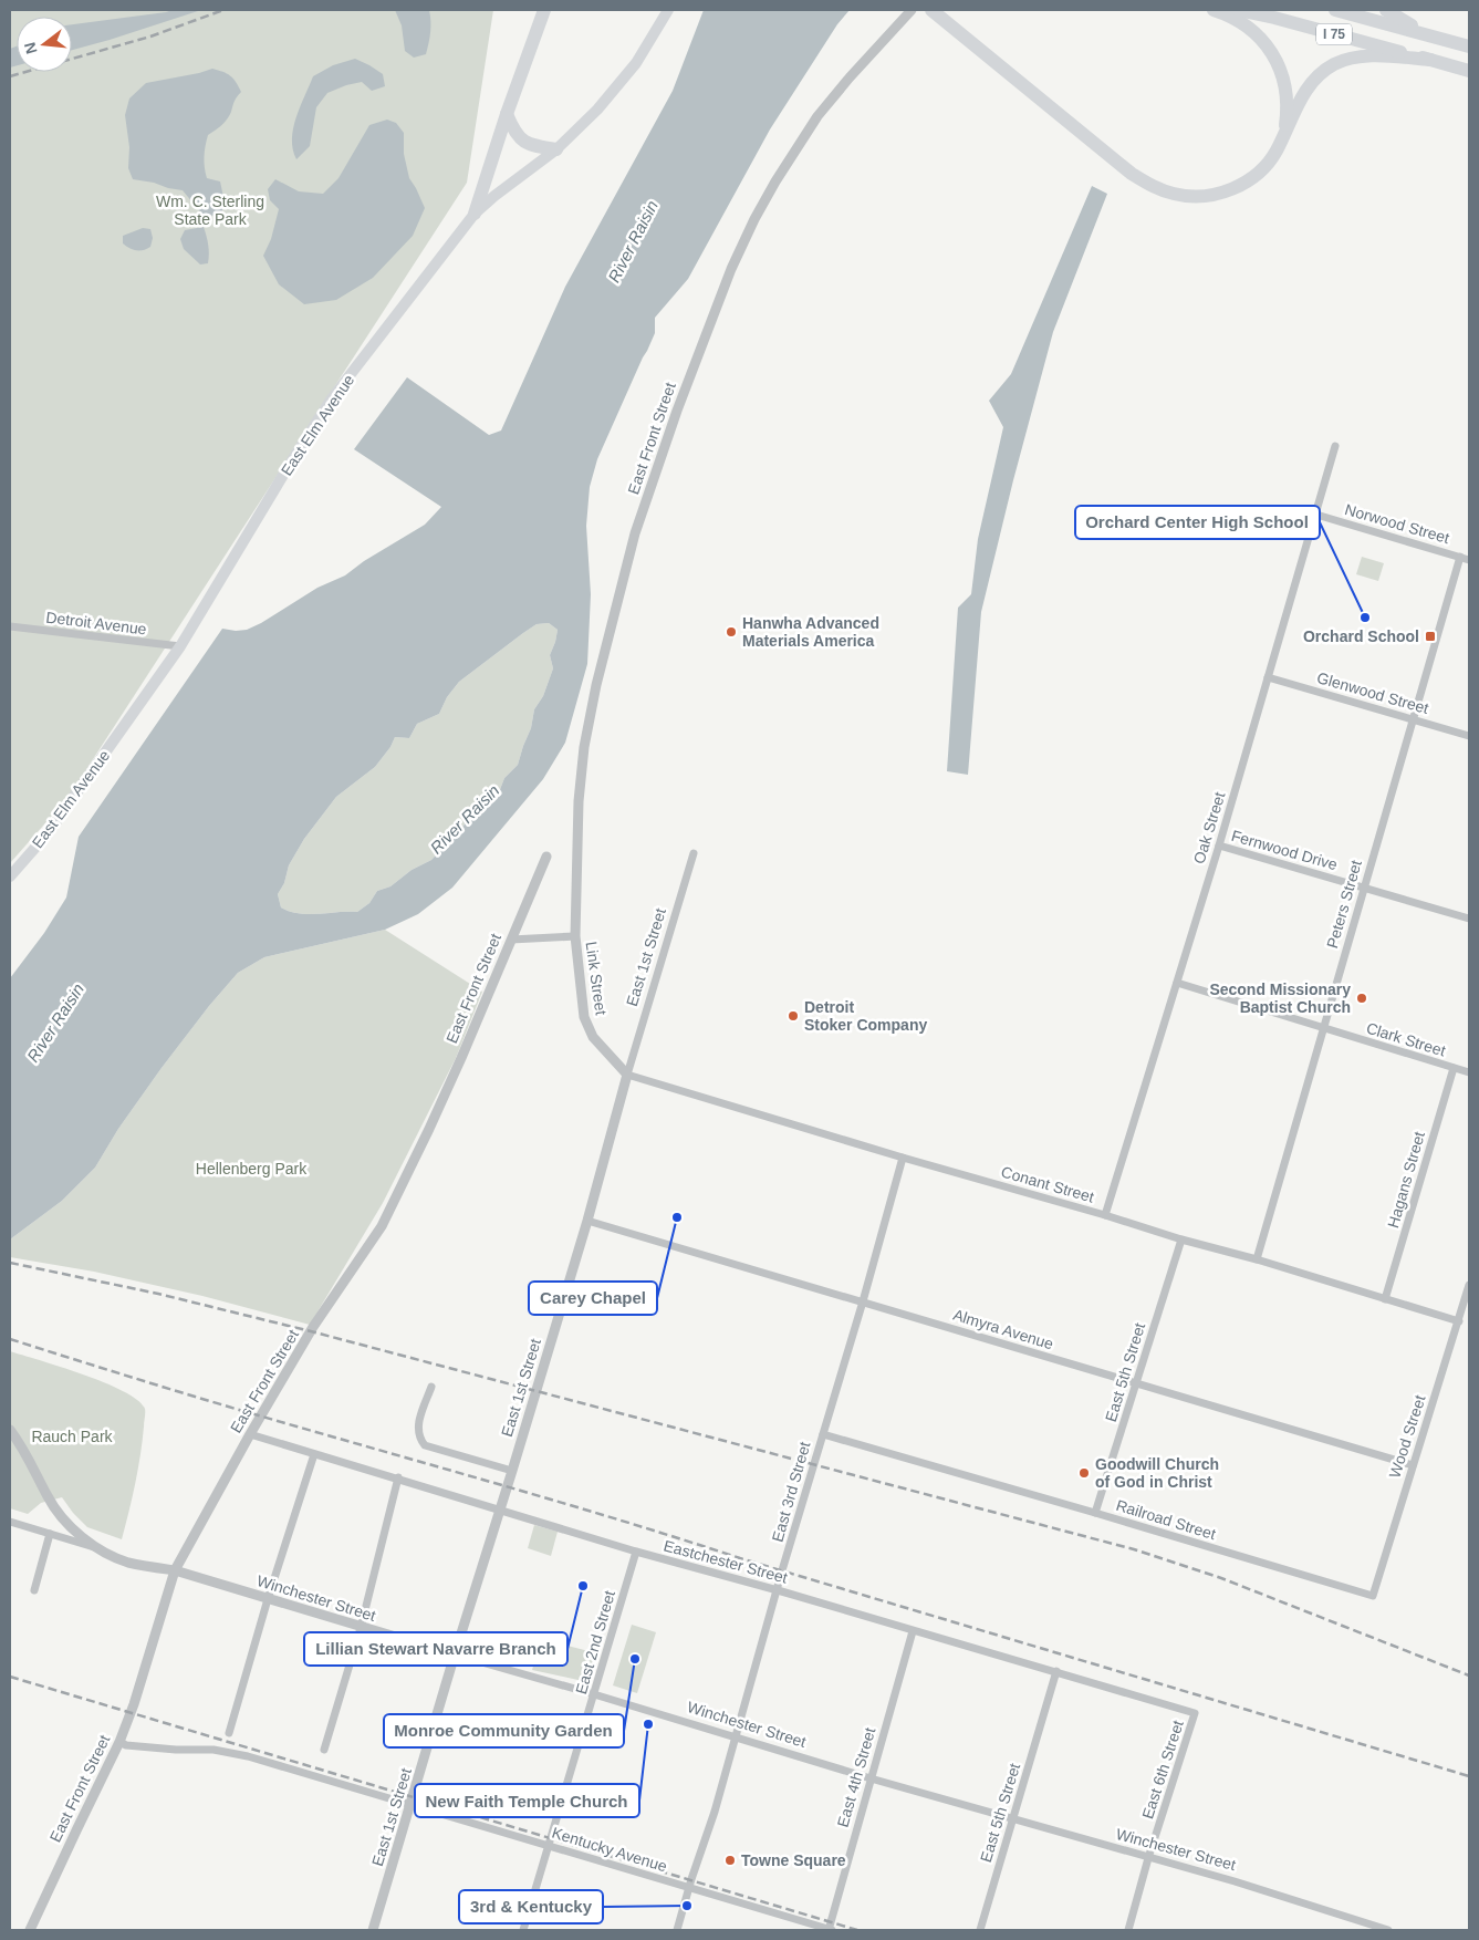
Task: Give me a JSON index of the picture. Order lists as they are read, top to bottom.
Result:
{
  "streets": {
    "highway": ["I 75"],
    "main road": ["East Elm Avenue"],
    "street": [
      "East Front Street",
      "Norwood Street",
      "Detroit Avenue",
      "Glenwood Street",
      "Oak Street",
      "Fernwood Drive",
      "Peters Street",
      "East 1st Street",
      "Link Street",
      "Clark Street",
      "Hagans Street",
      "Conant Street",
      "Almyra Avenue",
      "East 5th Street",
      "Wood Street",
      "East 3rd Street",
      "Railroad Street",
      "Eastchester Street",
      "Winchester Street",
      "East 2nd Street",
      "East 6th Street",
      "East 4th Street",
      "Kentucky Avenue"
    ]
  },
  "crossings": [
    ["East Elm Avenue", "Detroit Avenue"],
    ["East Front Street", "Link Street"],
    ["East Front Street", "Eastchester Street"],
    ["East Front Street", "Winchester Street"],
    ["East Front Street", "Kentucky Avenue"],
    ["Norwood Street", "Oak Street"],
    ["Norwood Street", "Peters Street"],
    ["Glenwood Street", "Oak Street"],
    ["Glenwood Street", "Peters Street"],
    ["Oak Street", "Fernwood Drive"],
    ["Oak Street", "Clark Street"],
    ["Oak Street", "Conant Street"],
    ["Fernwood Drive", "Peters Street"],
    ["Peters Street", "Clark Street"],
    ["Peters Street", "Conant Street"],
    ["East 1st Street", "Link Street"],
    ["East 1st Street", "Conant Street"],
    ["East 1st Street", "Almyra Avenue"],
    ["East 1st Street", "Eastchester Street"],
    ["East 1st Street", "Winchester Street"],
    ["East 1st Street", "Kentucky Avenue"],
    ["Link Street", "Conant Street"],
    ["Clark Street", "Hagans Street"],
    ["Hagans Street", "Conant Street"],
    ["Conant Street", "East 5th Street"],
    ["Conant Street", "Wood Street"],
    ["Conant Street", "East 3rd Street"],
    ["Almyra Avenue", "East 5th Street"],
    ["Almyra Avenue", "Wood Street"],
    ["Almyra Avenue", "East 3rd Street"],
    ["East 5th Street", "Railroad Street"],
    ["East 5th Street", "Eastchester Street"],
    ["East 5th Street", "Winchester Street"],
    ["Wood Street", "Railroad Street"],
    ["East 3rd Street", "Railroad Street"],
    ["East 3rd Street", "Eastchester Street"],
    ["East 3rd Street", "Winchester Street"],
    ["East 3rd Street", "Kentucky Avenue"],
    ["Eastchester Street", "East 2nd Street"],
    ["Eastchester Street", "East 6th Street"],
    ["Eastchester Street", "East 4th Street"],
    ["Winchester Street", "East 2nd Street"],
    ["Winchester Street", "East 6th Street"],
    ["Winchester Street", "East 4th Street"],
    ["East 2nd Street", "Kentucky Avenue"],
    ["East 4th Street", "Kentucky Avenue"]
  ],
  "water": ["River Raisin"],
  "parks": ["Wm. C. Sterling State Park", "Hellenberg Park", "Rauch Park"],
  "places": {
    "other": [
      "Orchard Center High School",
      "Hanwha Advanced Materials America",
      "Second Missionary Baptist Church",
      "Detroit Stoker Company",
      "Carey Chapel",
      "Goodwill Church of God in Christ",
      "Lillian Stewart Navarre Branch",
      "Monroe Community Garden",
      "New Faith Temple Church",
      "Towne Square",
      "3rd & Kentucky"
    ],
    "transit": ["Orchard School"]
  },
  "north": "left"
}
